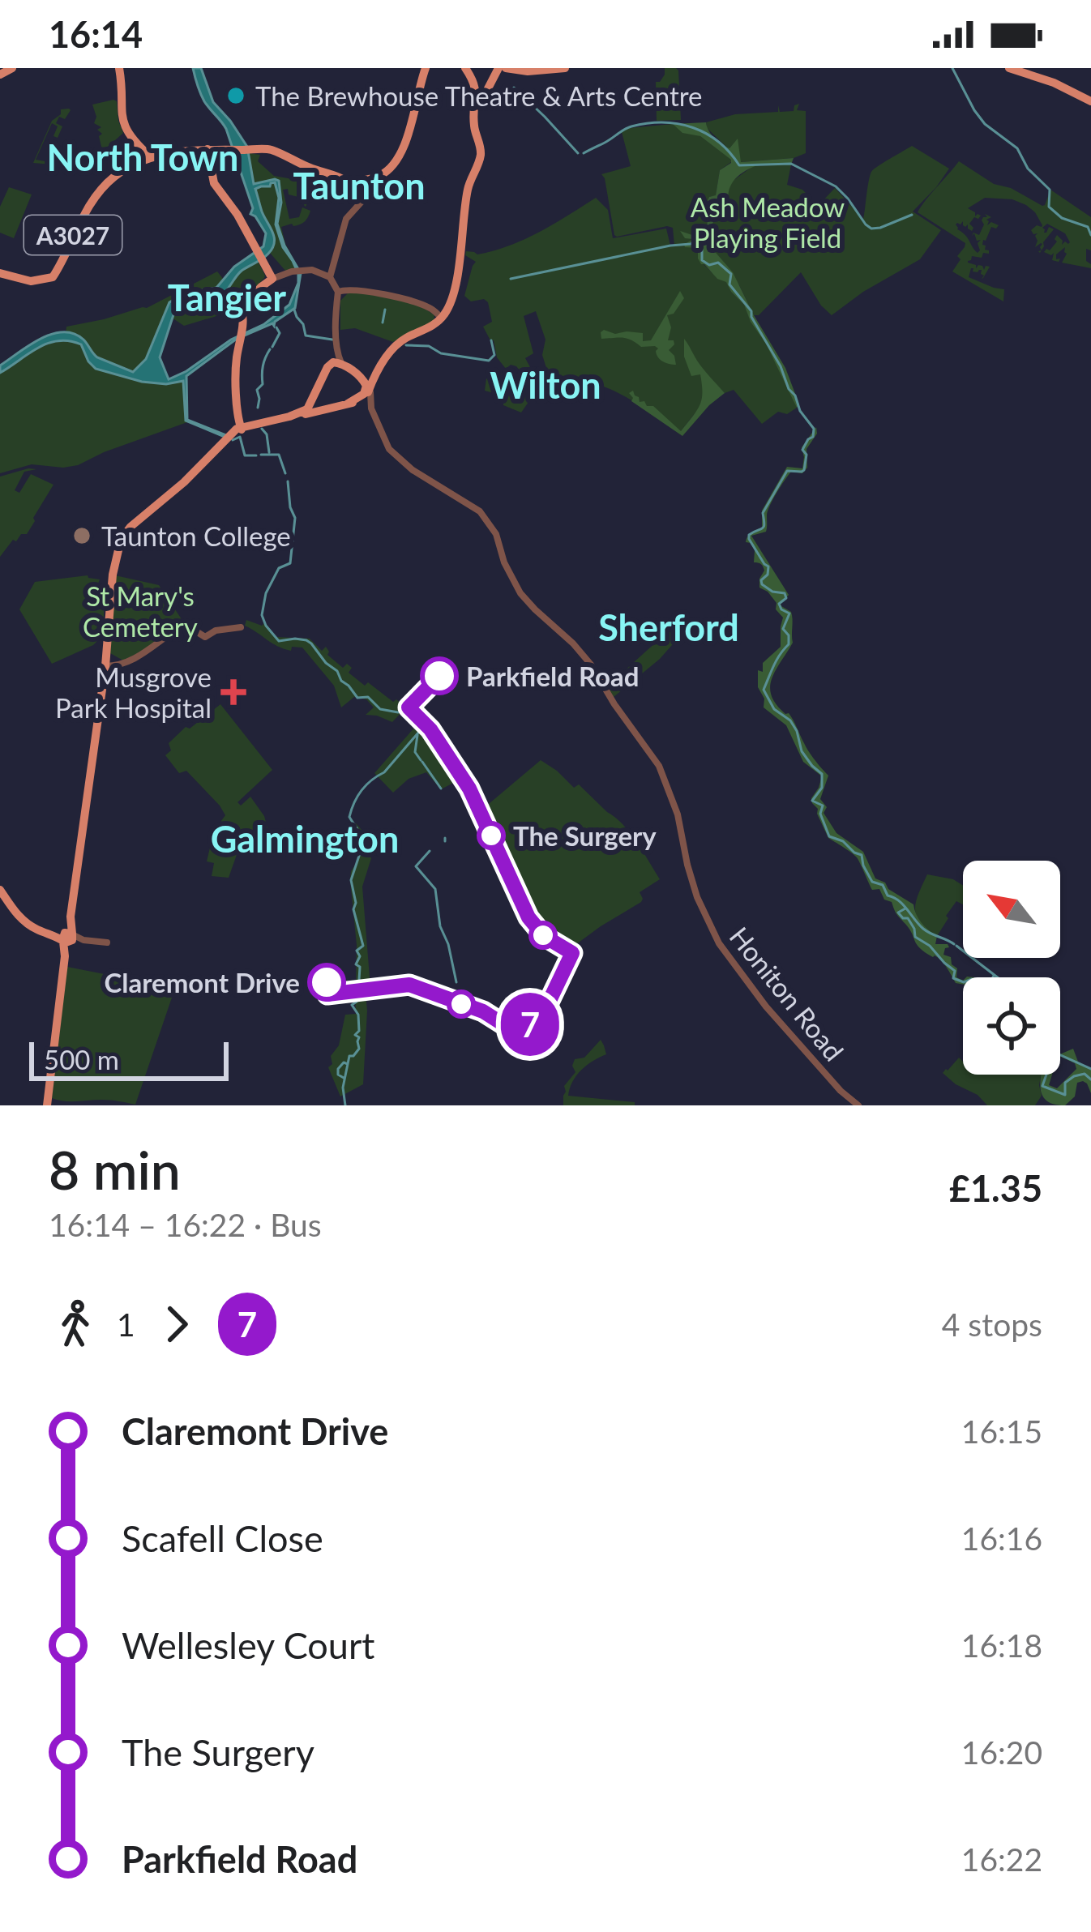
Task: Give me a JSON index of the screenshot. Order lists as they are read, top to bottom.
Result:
{
  "streets": {
    "main road": ["A3027"],
    "street": ["Honiton Road"]
  },
  "districts": [
    "North Town",
    "Taunton",
    "Tangier",
    "Wilton",
    "Sherford",
    "Galmington"
  ],
  "parks": ["Ash Meadow Playing Field", "St Mary's Cemetery"],
  "places": {
    "other": [
      "The Brewhouse Theatre & Arts Centre",
      "Taunton College",
      "Parkfield Road",
      "The Surgery",
      "Claremont Drive"
    ],
    "health": ["Musgrove Park Hospital"]
  },
  "lines": ["bus line 7"],
  "scale_bar": "500 m",
  "north": "top left",
  "page": {
    "status": "16:14",
    "on_map": "7",
    "scale": "500 m",
    "heading": ["8 min", "16:14 – 16:22 · Bus", "£1.35"],
    "legs": ["1", "7", "4 stops"],
    "list": [
      {
        "name": "Claremont Drive",
        "value": "16:15"
      },
      {
        "name": "Scafell Close",
        "value": "16:16"
      },
      {
        "name": "Wellesley Court",
        "value": "16:18"
      },
      {
        "name": "The Surgery",
        "value": "16:20"
      },
      {
        "name": "Parkfield Road",
        "value": "16:22"
      }
    ]
  }
}
